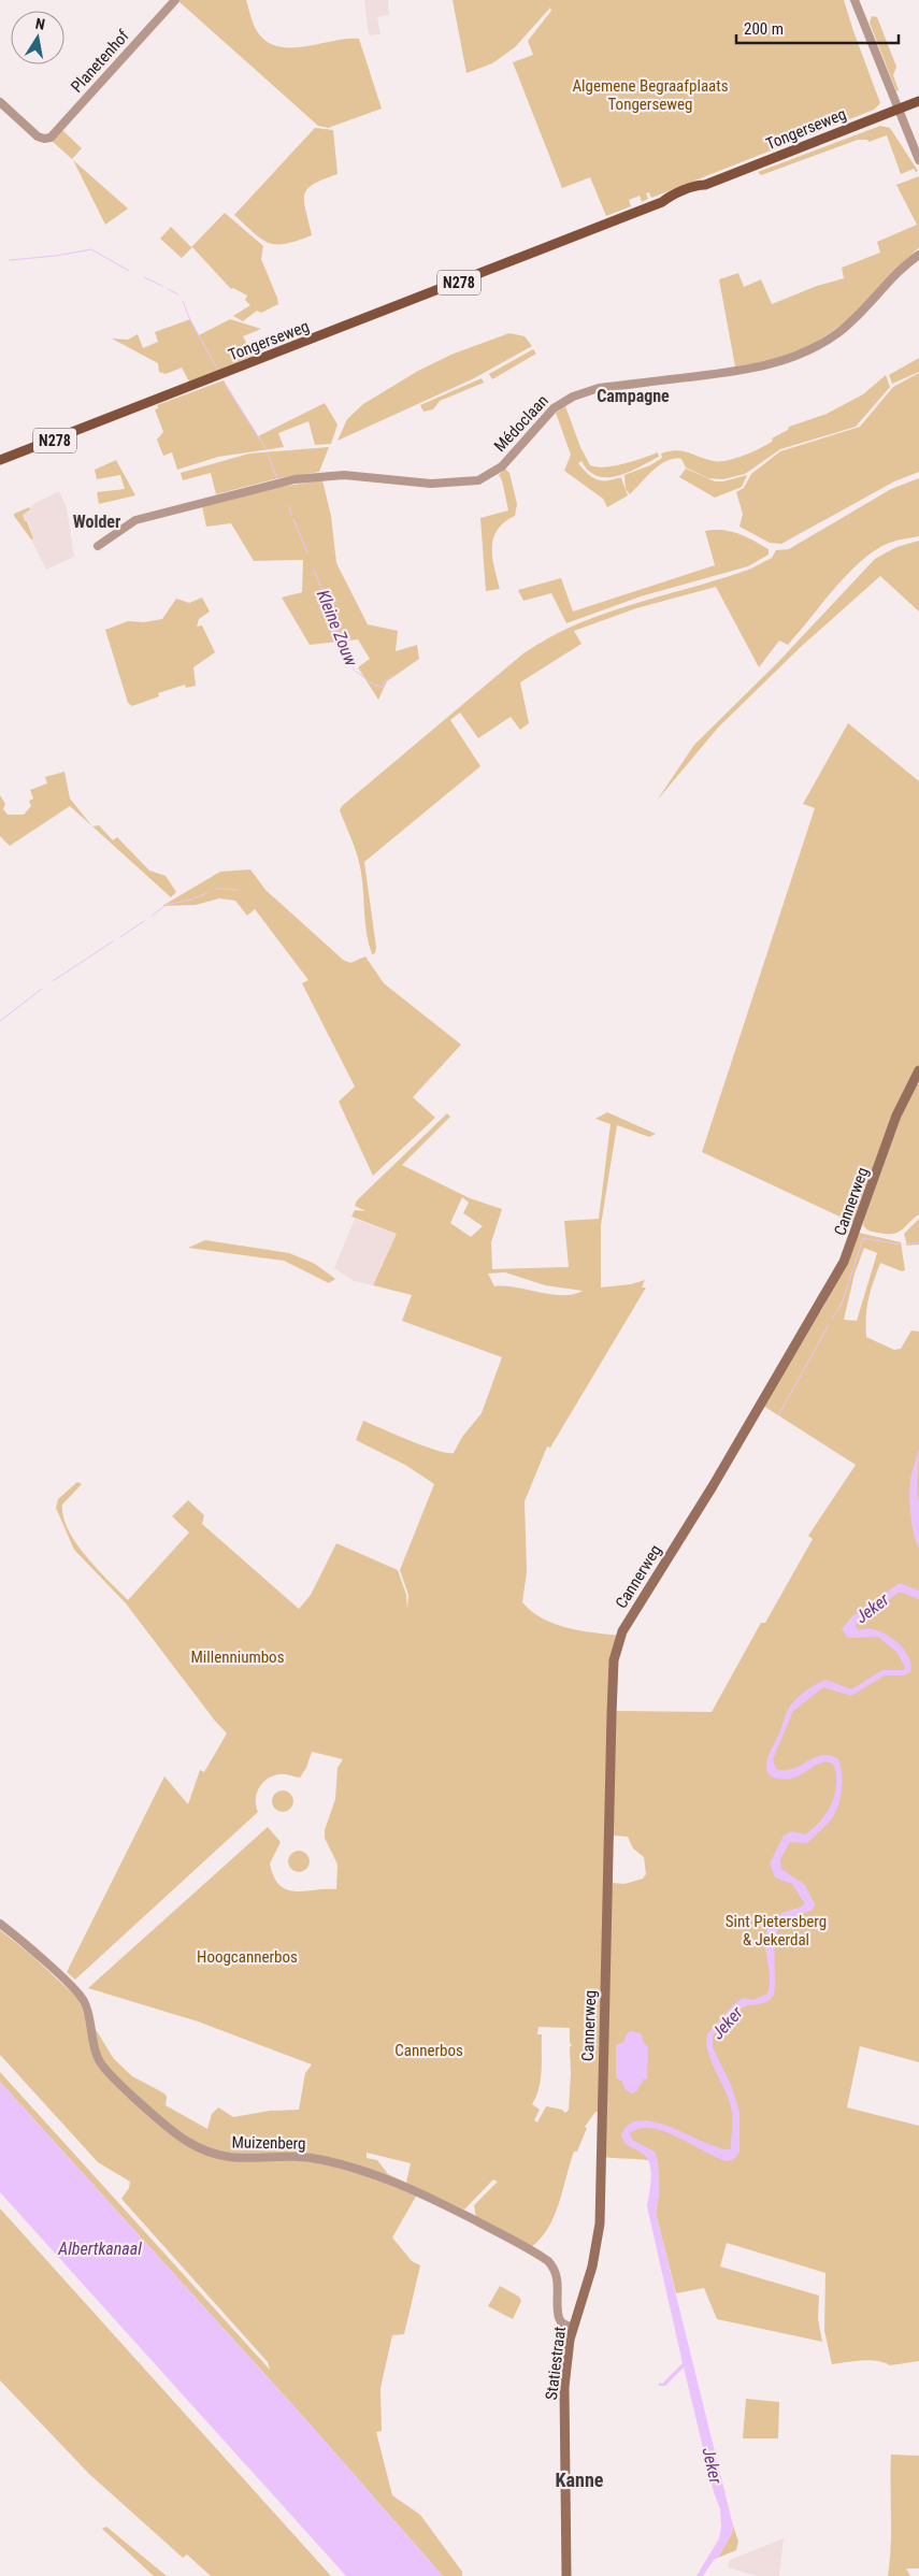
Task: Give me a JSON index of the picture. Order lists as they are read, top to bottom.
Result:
{
  "streets": {
    "main road": [
      "Tongerseweg",
      "N278",
      "Cannerweg",
      "Statiestraat"
    ],
    "street": ["Planetenhof", "Médoclaan", "Muizenberg"]
  },
  "crossings": [
    ["Cannerweg", "Statiestraat"],
    ["Muizenberg", "Statiestraat"]
  ],
  "districts": ["Campagne", "Wolder", "Kanne"],
  "water": ["Kleine Zouw", "Jeker", "Albertkanaal"],
  "parks": [
    "Algemene Begraafplaats Tongerseweg",
    "Millenniumbos",
    "Sint Pietersberg & Jekerdal",
    "Hoogcannerbos",
    "Cannerbos"
  ],
  "scale_bar": "200 m",
  "north": "top"
}
